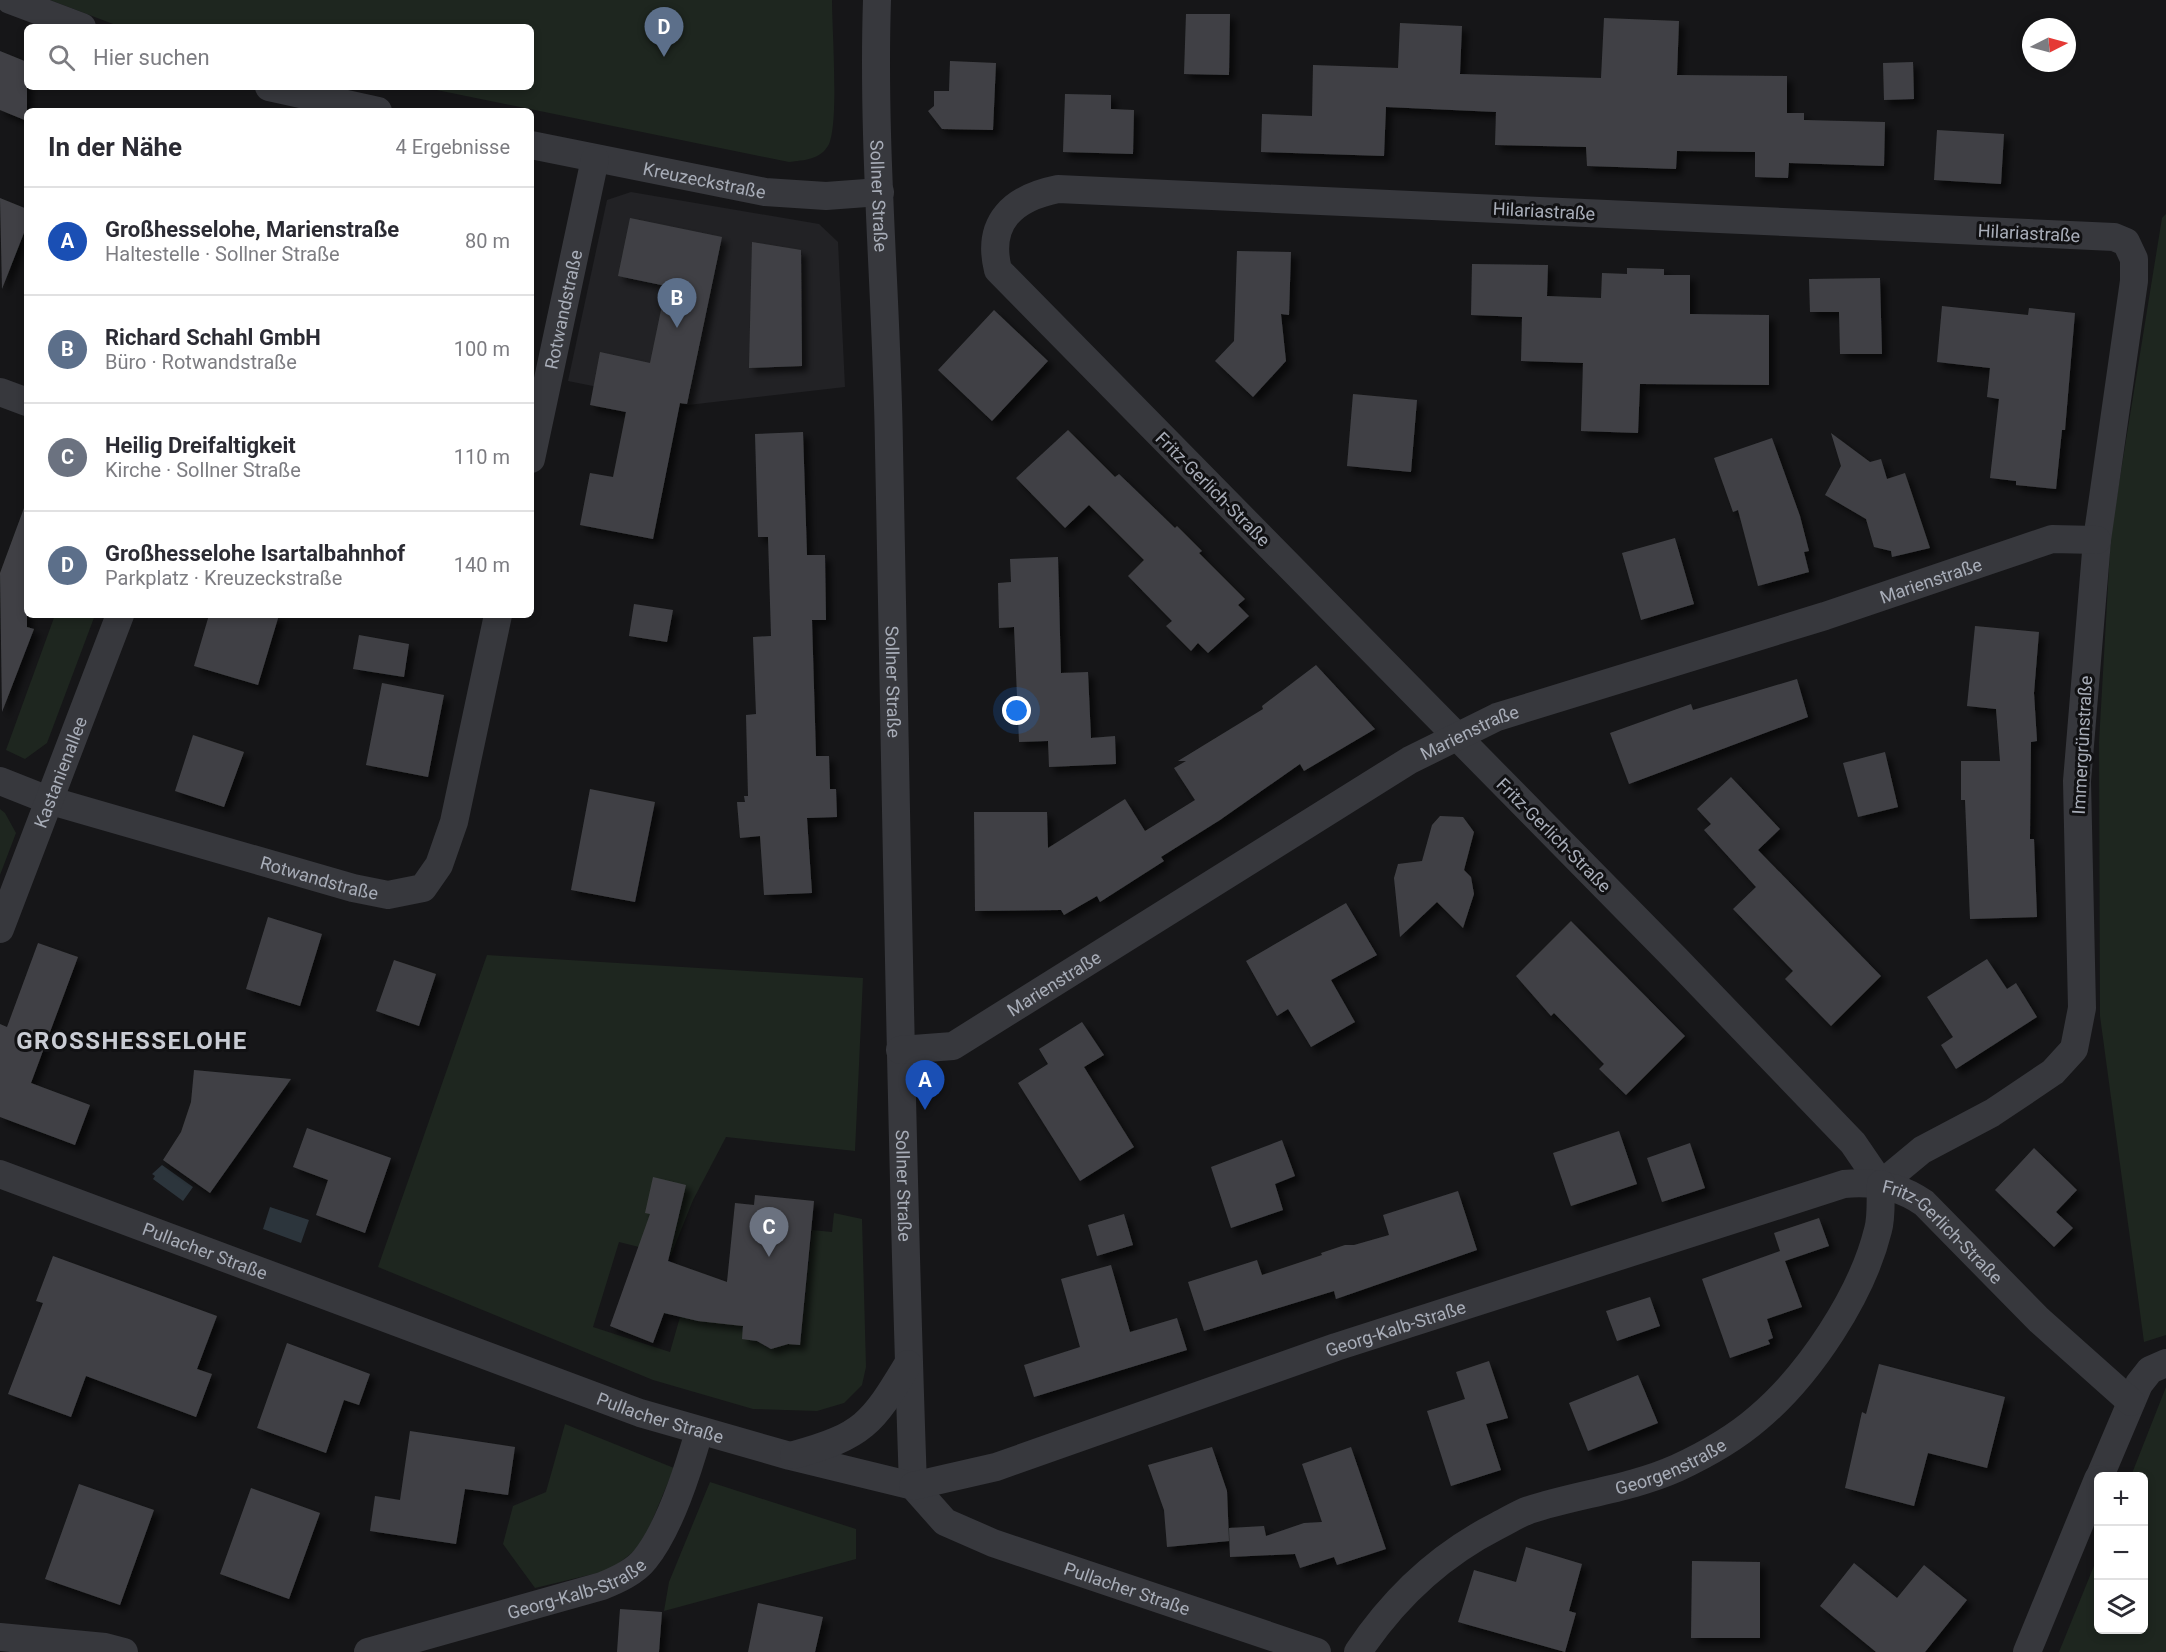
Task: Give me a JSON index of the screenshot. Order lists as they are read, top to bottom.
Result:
{
  "streets": {
    "street": [
      "Kreuzeckstraße",
      "Sollner Straße",
      "Hilariastraße",
      "Rotwandstraße",
      "Fritz-Gerlich-Straße",
      "Marienstraße",
      "Immergrünstraße",
      "Kastanienallee",
      "Pullacher Straße",
      "Georg-Kalb-Straße",
      "Georgenstraße"
    ]
  },
  "crossings": [
    ["Kreuzeckstraße", "Sollner Straße"],
    ["Kreuzeckstraße", "Rotwandstraße"],
    ["Sollner Straße", "Marienstraße"],
    ["Sollner Straße", "Pullacher Straße"],
    ["Sollner Straße", "Georg-Kalb-Straße"],
    ["Hilariastraße", "Fritz-Gerlich-Straße"],
    ["Hilariastraße", "Immergrünstraße"],
    ["Rotwandstraße", "Kastanienallee"],
    ["Fritz-Gerlich-Straße", "Marienstraße"],
    ["Fritz-Gerlich-Straße", "Immergrünstraße"],
    ["Fritz-Gerlich-Straße", "Georg-Kalb-Straße"],
    ["Fritz-Gerlich-Straße", "Georgenstraße"],
    ["Marienstraße", "Immergrünstraße"],
    ["Immergrünstraße", "Georg-Kalb-Straße"],
    ["Immergrünstraße", "Georgenstraße"],
    ["Pullacher Straße", "Georg-Kalb-Straße"],
    ["Georg-Kalb-Straße", "Georgenstraße"]
  ],
  "districts": ["GROSSHESSELOHE"],
  "north": "right",
  "page": {
    "pins": [
      "D",
      "B",
      "A",
      "C"
    ],
    "search": "Hier suchen",
    "heading": ["In der Nähe", "4 Ergebnisse"],
    "list": [
      {
        "mark": "A",
        "name": "Großhesselohe, Marienstraße",
        "note": "Haltestelle · Sollner Straße",
        "value": "80 m"
      },
      {
        "mark": "B",
        "name": "Richard Schahl GmbH",
        "note": "Büro · Rotwandstraße",
        "value": "100 m"
      },
      {
        "mark": "C",
        "name": "Heilig Dreifaltigkeit",
        "note": "Kirche · Sollner Straße",
        "value": "110 m"
      },
      {
        "mark": "D",
        "name": "Großhesselohe Isartalbahnhof",
        "note": "Parkplatz · Kreuzeckstraße",
        "value": "140 m"
      }
    ],
    "map_buttons": ["+", "−"]
  }
}
